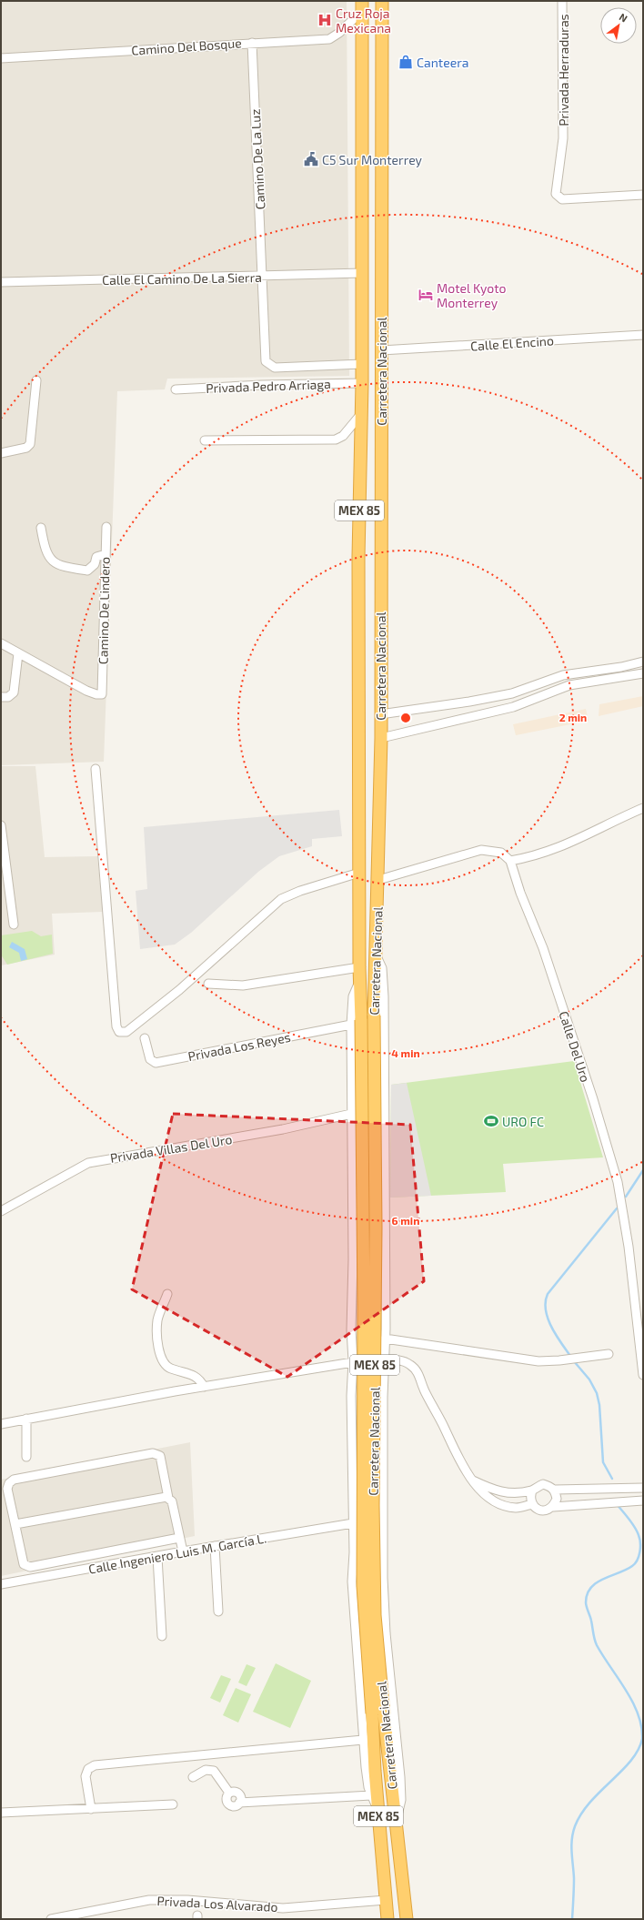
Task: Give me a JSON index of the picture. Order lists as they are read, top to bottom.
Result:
{
  "streets": {
    "highway": ["Carretera Nacional", "MEX 85"],
    "street": [
      "Camino Del Bosque",
      "Privada Herraduras",
      "Camino De La Luz",
      "Calle El Camino De La Sierra",
      "Calle El Encino",
      "Privada Pedro Arriaga",
      "Camino De Lindero",
      "Privada Los Reyes",
      "Calle Del Uro",
      "Privada Villas Del Uro",
      "Calle Ingeniero Luis M. García L.",
      "Privada Los Alvarado"
    ]
  },
  "crossings": [
    ["Camino Del Bosque", "Camino De La Luz"],
    ["Camino Del Bosque", "Carretera Nacional"],
    ["Camino De La Luz", "Calle El Camino De La Sierra"],
    ["Camino De La Luz", "Carretera Nacional"],
    ["Calle El Camino De La Sierra", "Carretera Nacional"],
    ["Calle El Encino", "Carretera Nacional"],
    ["Carretera Nacional", "Privada Pedro Arriaga"],
    ["Carretera Nacional", "MEX 85"],
    ["Carretera Nacional", "Privada Los Reyes"],
    ["Carretera Nacional", "Privada Los Alvarado"],
    ["MEX 85", "Privada Los Reyes"],
    ["MEX 85", "Privada Villas Del Uro"],
    ["MEX 85", "Calle Ingeniero Luis M. García L."]
  ],
  "places": {
    "hospital": ["Cruz Roja Mexicana"],
    "shop": ["Canteera"],
    "public building": ["C5 Sur Monterrey"],
    "hotel": ["Motel Kyoto Monterrey"],
    "sports": ["URO FC"]
  },
  "north": "top right",
  "rings": ["2 min", "4 min", "6 min"]
}
